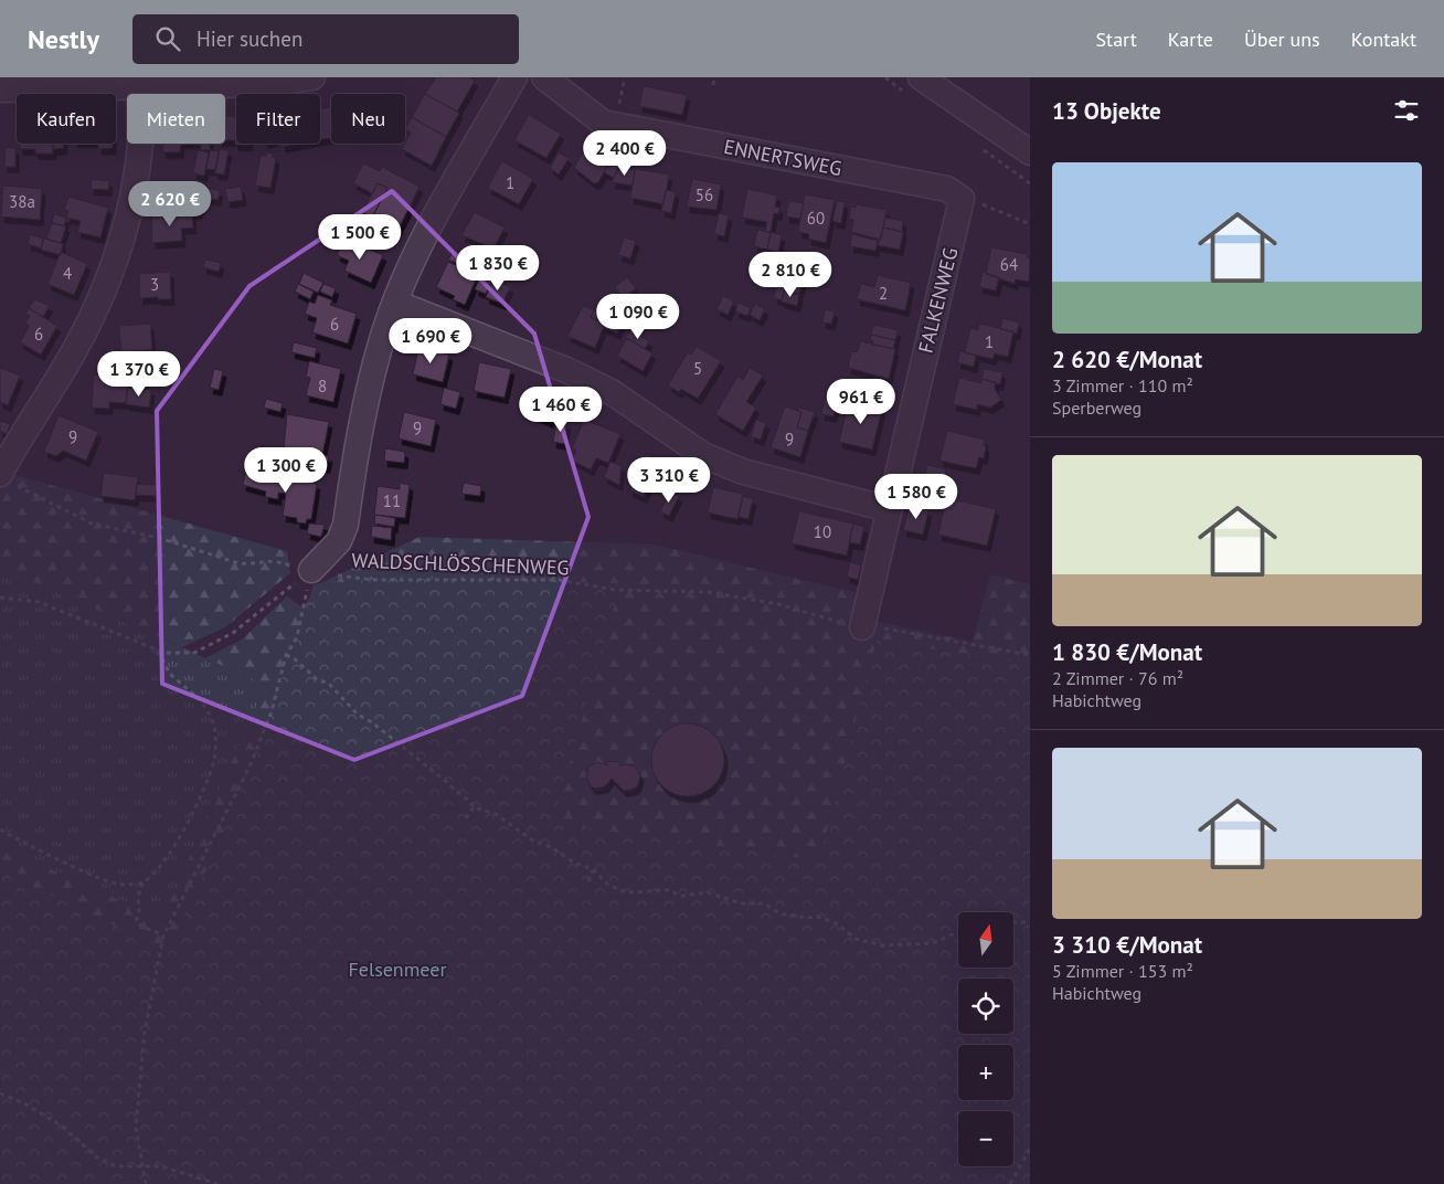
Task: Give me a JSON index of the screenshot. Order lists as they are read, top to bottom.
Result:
{
  "streets": {
    "street": ["ENNERTSWEG", "FALKENWEG"],
    "path": ["WALDSCHLÖSSCHENWEG"]
  },
  "crossings": [
    ["ENNERTSWEG", "FALKENWEG"],
    ["FALKENWEG", "WALDSCHLÖSSCHENWEG"]
  ],
  "parks": ["Felsenmeer"],
  "house_numbers": [
    "1",
    "56",
    "38a",
    "60",
    "64",
    "4",
    "3",
    "2",
    "6",
    "6",
    "1",
    "5",
    "8",
    "9",
    "9",
    "9",
    "11",
    "10"
  ],
  "north": "top",
  "page": {
    "header": "Nestly",
    "search": "Hier suchen",
    "nav": [
      "Start",
      "Karte",
      "Über uns",
      "Kontakt"
    ],
    "heading": "13 Objekte",
    "chip": [
      "Kaufen",
      "Mieten",
      "Filter",
      "Neu"
    ],
    "price": [
      "2 400 €",
      "2 620 €",
      "1 500 €",
      "1 830 €",
      "2 810 €",
      "1 090 €",
      "1 690 €",
      "1 370 €",
      "961 €",
      "1 460 €",
      "1 300 €",
      "3 310 €",
      "1 580 €"
    ],
    "list": [
      {
        "name": "2 620 €/Monat",
        "note": "3 Zimmer · 110 m² · Sperberweg"
      },
      {
        "name": "1 830 €/Monat",
        "note": "2 Zimmer · 76 m² · Habichtweg"
      },
      {
        "name": "3 310 €/Monat",
        "note": "5 Zimmer · 153 m² · Habichtweg"
      }
    ],
    "map_buttons": ["+", "−"]
  }
}
